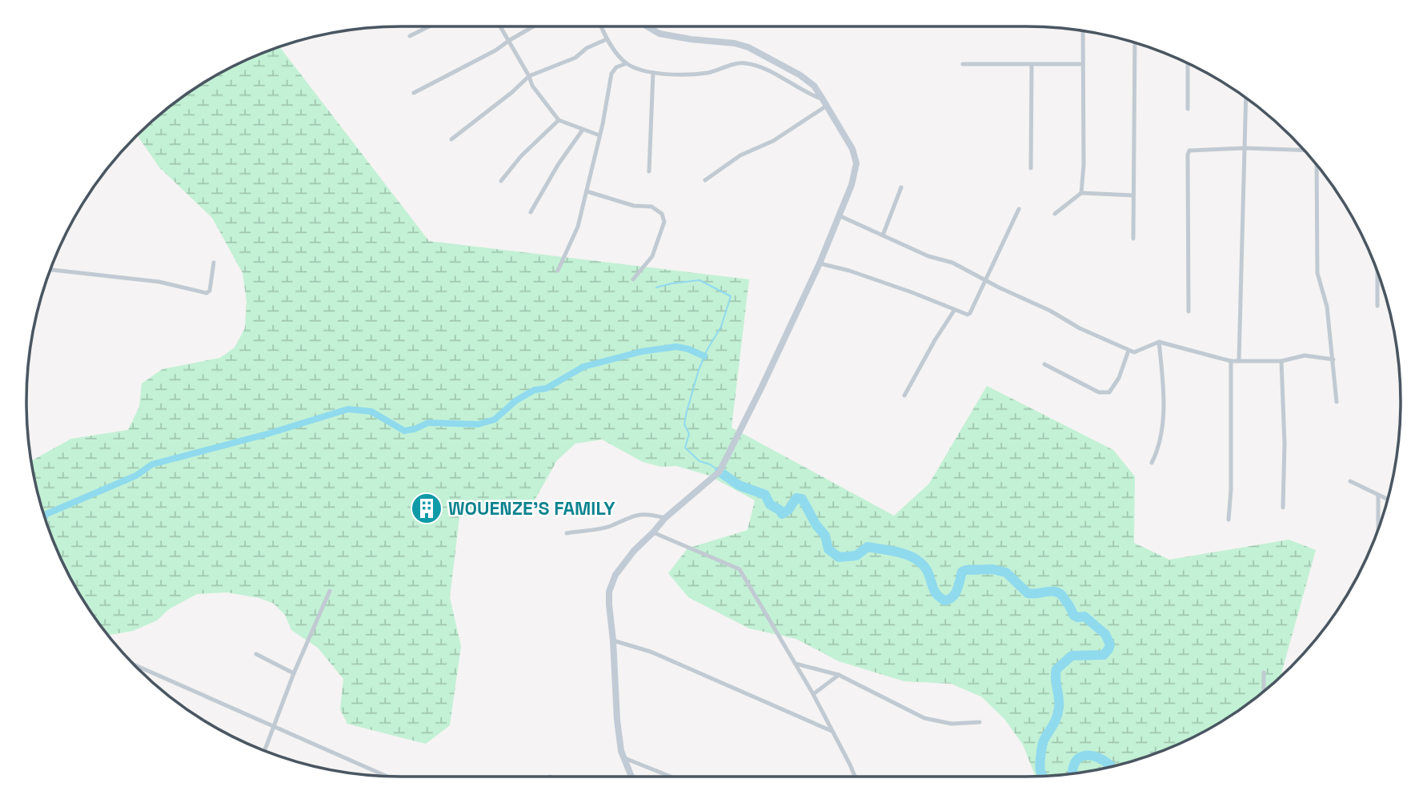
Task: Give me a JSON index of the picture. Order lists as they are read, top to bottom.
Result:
{
  "places": {
    "building": ["WOUENZE'S FAMILY"]
  }
}
